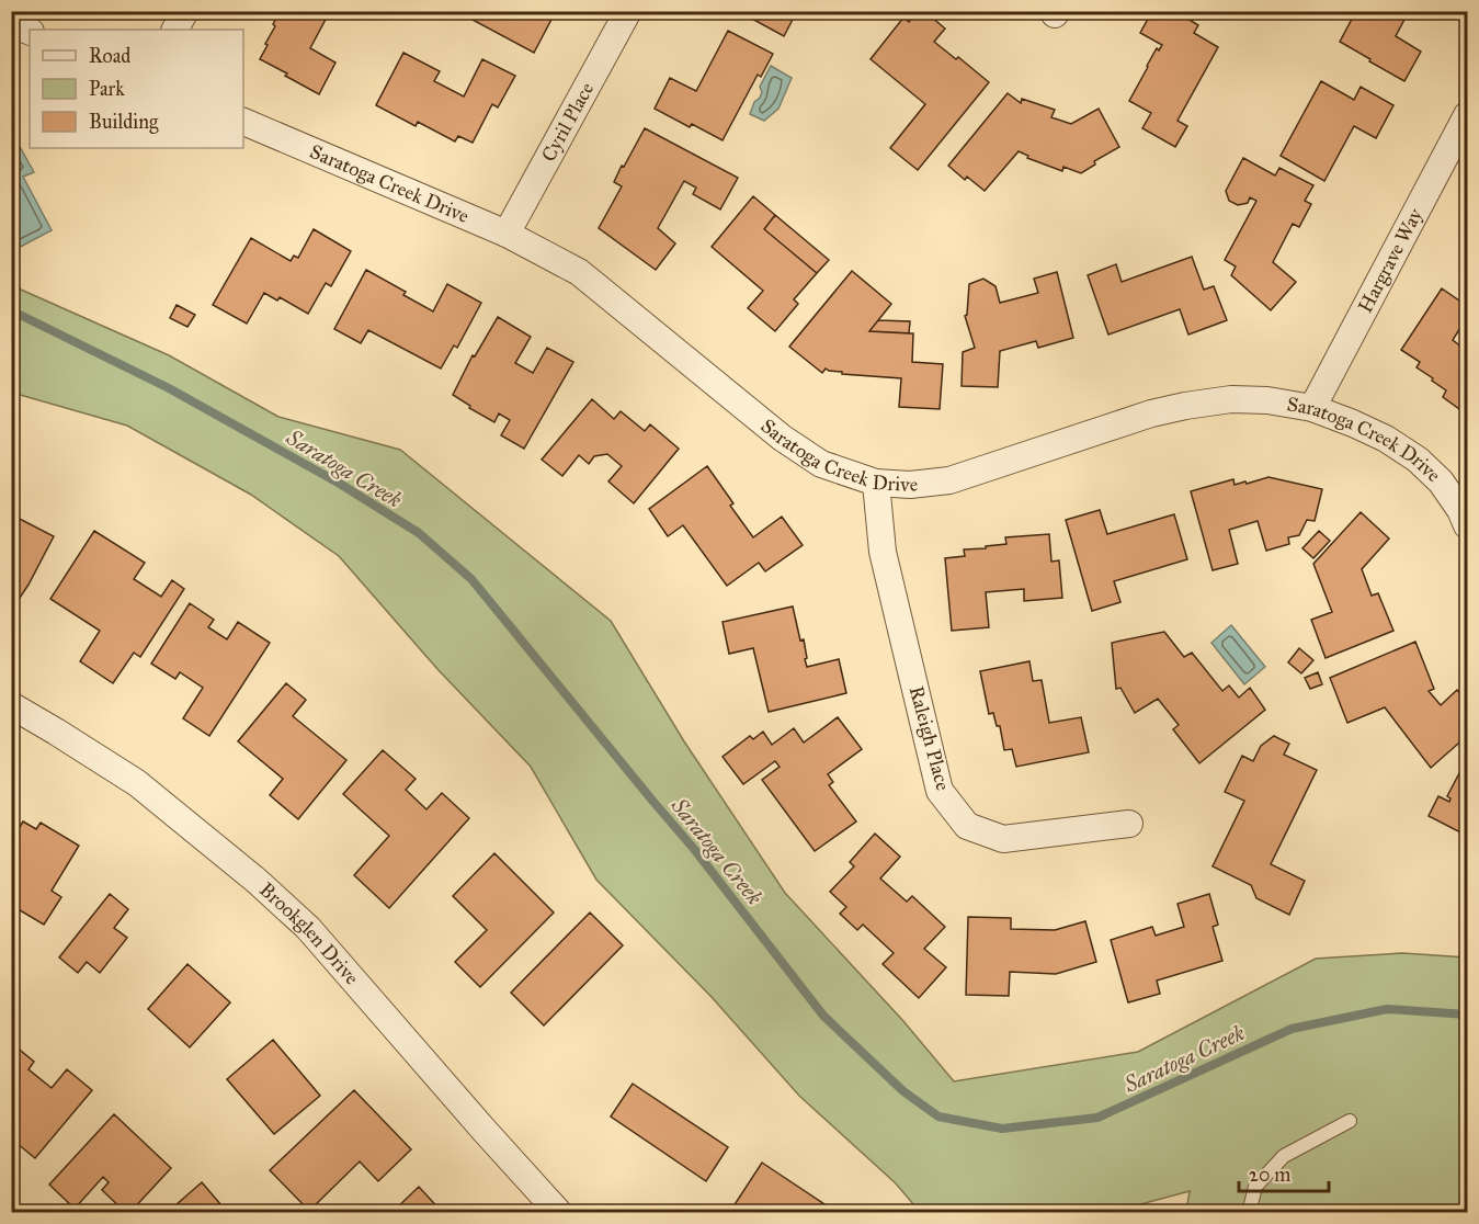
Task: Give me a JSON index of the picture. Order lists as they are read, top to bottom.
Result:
{
  "streets": {
    "street": [
      "Cyril Place",
      "Saratoga Creek Drive",
      "Hargrave Way",
      "Raleigh Place",
      "Brookglen Drive"
    ]
  },
  "crossings": [
    ["Cyril Place", "Saratoga Creek Drive"],
    ["Saratoga Creek Drive", "Hargrave Way"],
    ["Saratoga Creek Drive", "Raleigh Place"]
  ],
  "water": ["Saratoga Creek"],
  "legend": ["Road", "Park", "Building"],
  "scale_bar": "20 m"
}
